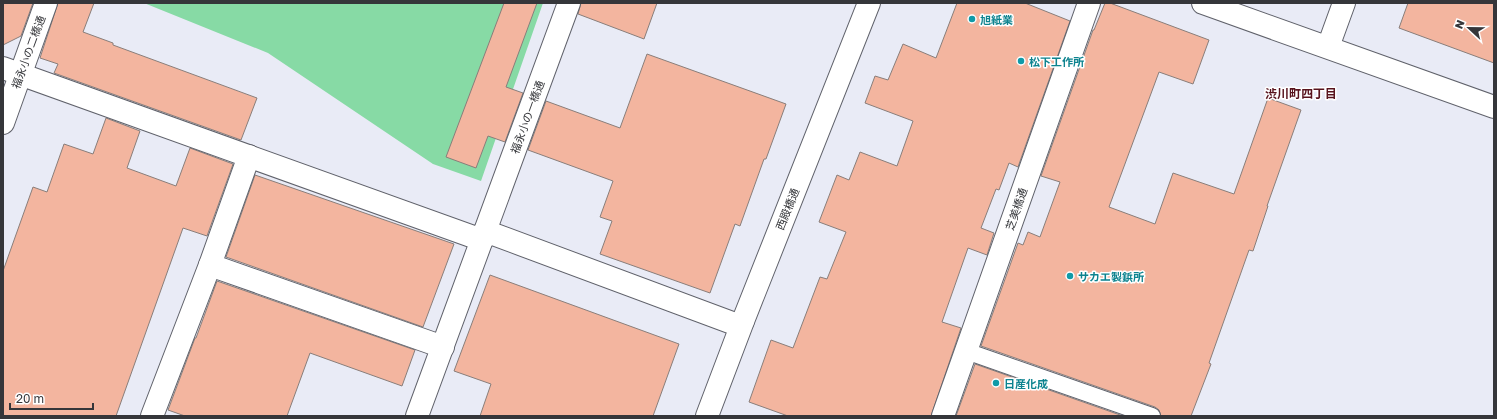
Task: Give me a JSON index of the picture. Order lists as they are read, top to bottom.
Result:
{
  "streets": {
    "street": [
      "福永小の二橋通",
      "福永小の一橋通",
      "西殿橋通",
      "芝美橋通"
    ]
  },
  "districts": ["渋川町四丁目"],
  "places": [
    "旭紙業",
    "松下工作所",
    "サカエ製鋲所",
    "日産化成"
  ],
  "scale_bar": "20 m",
  "north": "left"
}
